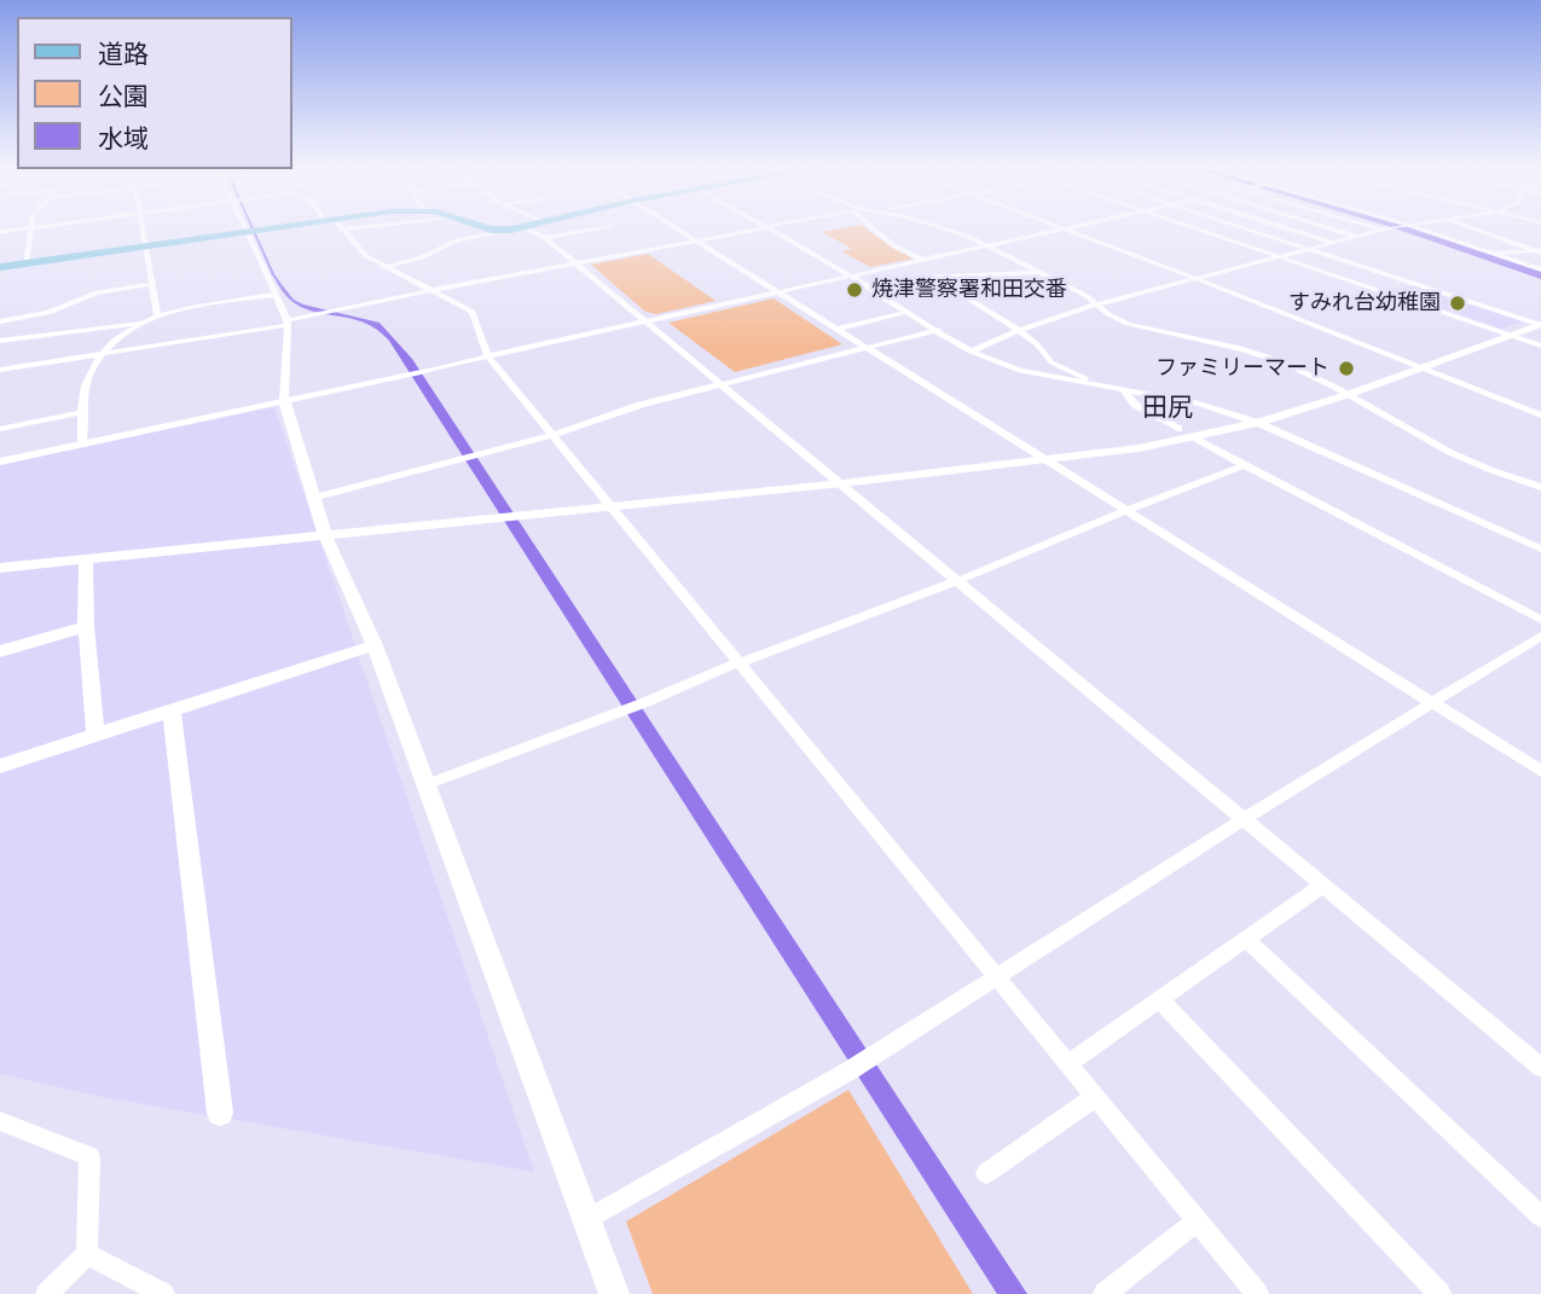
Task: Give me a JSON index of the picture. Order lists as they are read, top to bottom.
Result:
{
  "districts": ["田尻"],
  "places": ["焼津警察署和田交番", "すみれ台幼稚園", "ファミリーマート"],
  "legend": ["道路", "公園", "水域"]
}
